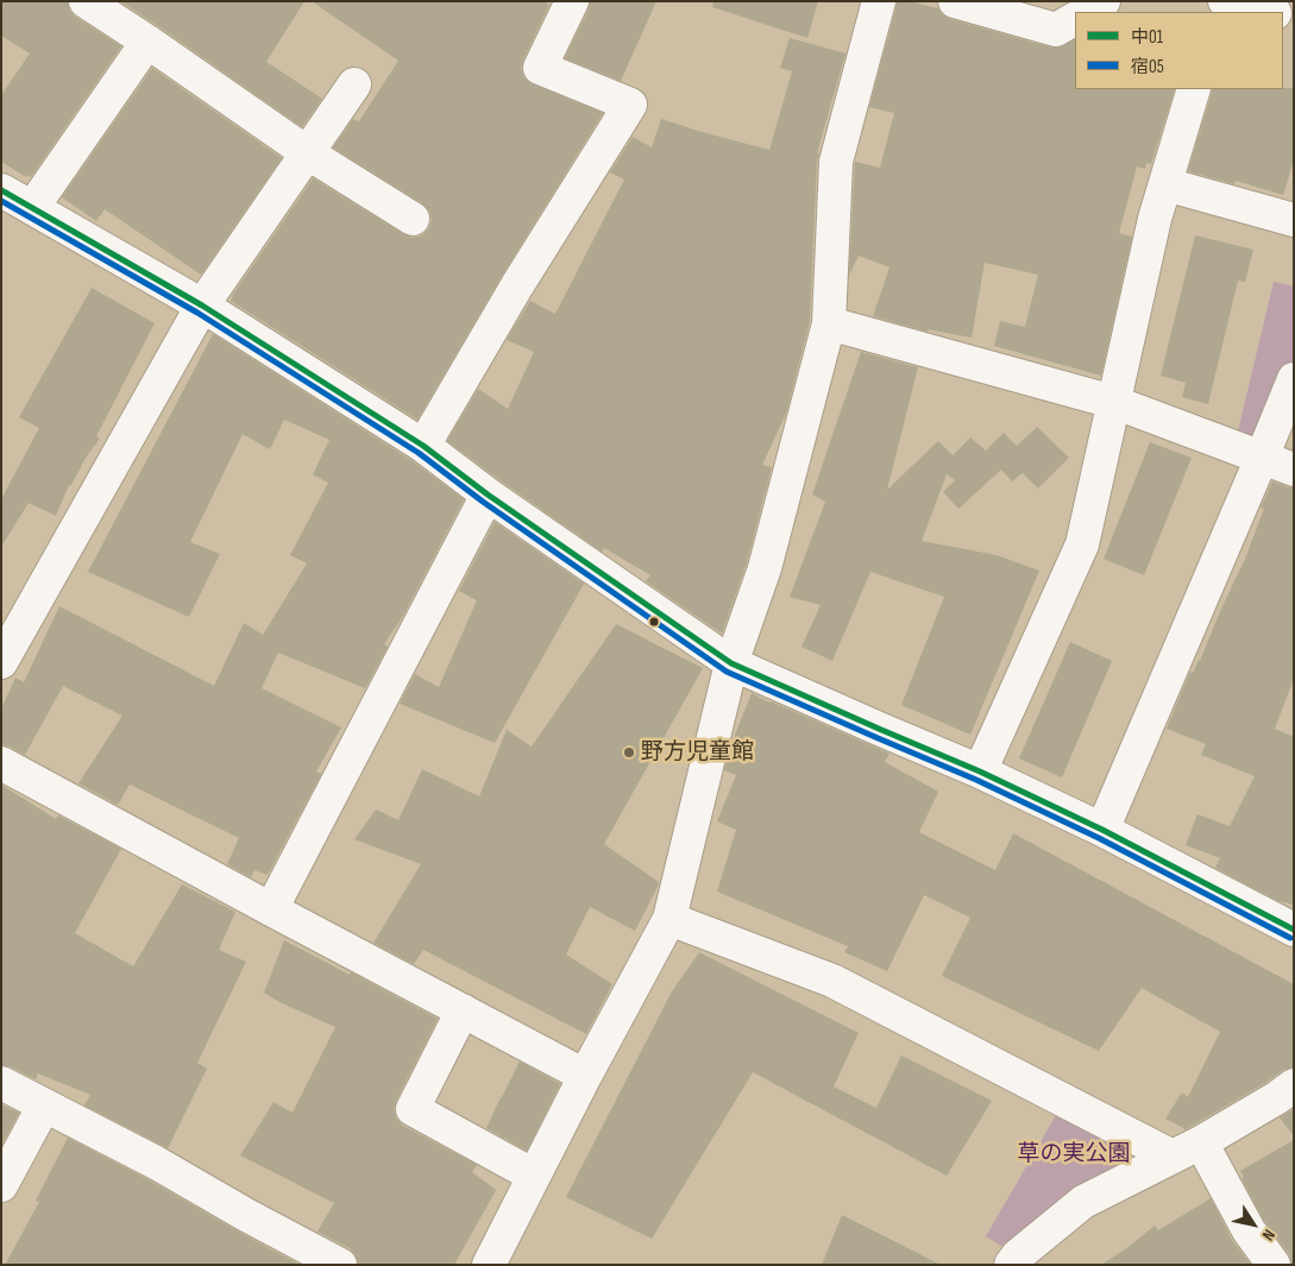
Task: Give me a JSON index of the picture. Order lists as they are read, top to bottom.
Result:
{
  "parks": ["草の実公園"],
  "places": ["野方児童館"],
  "lines": ["transit line 中01", "transit line 宿05"],
  "legend": ["中01", "宿05"],
  "north": "bottom right"
}
